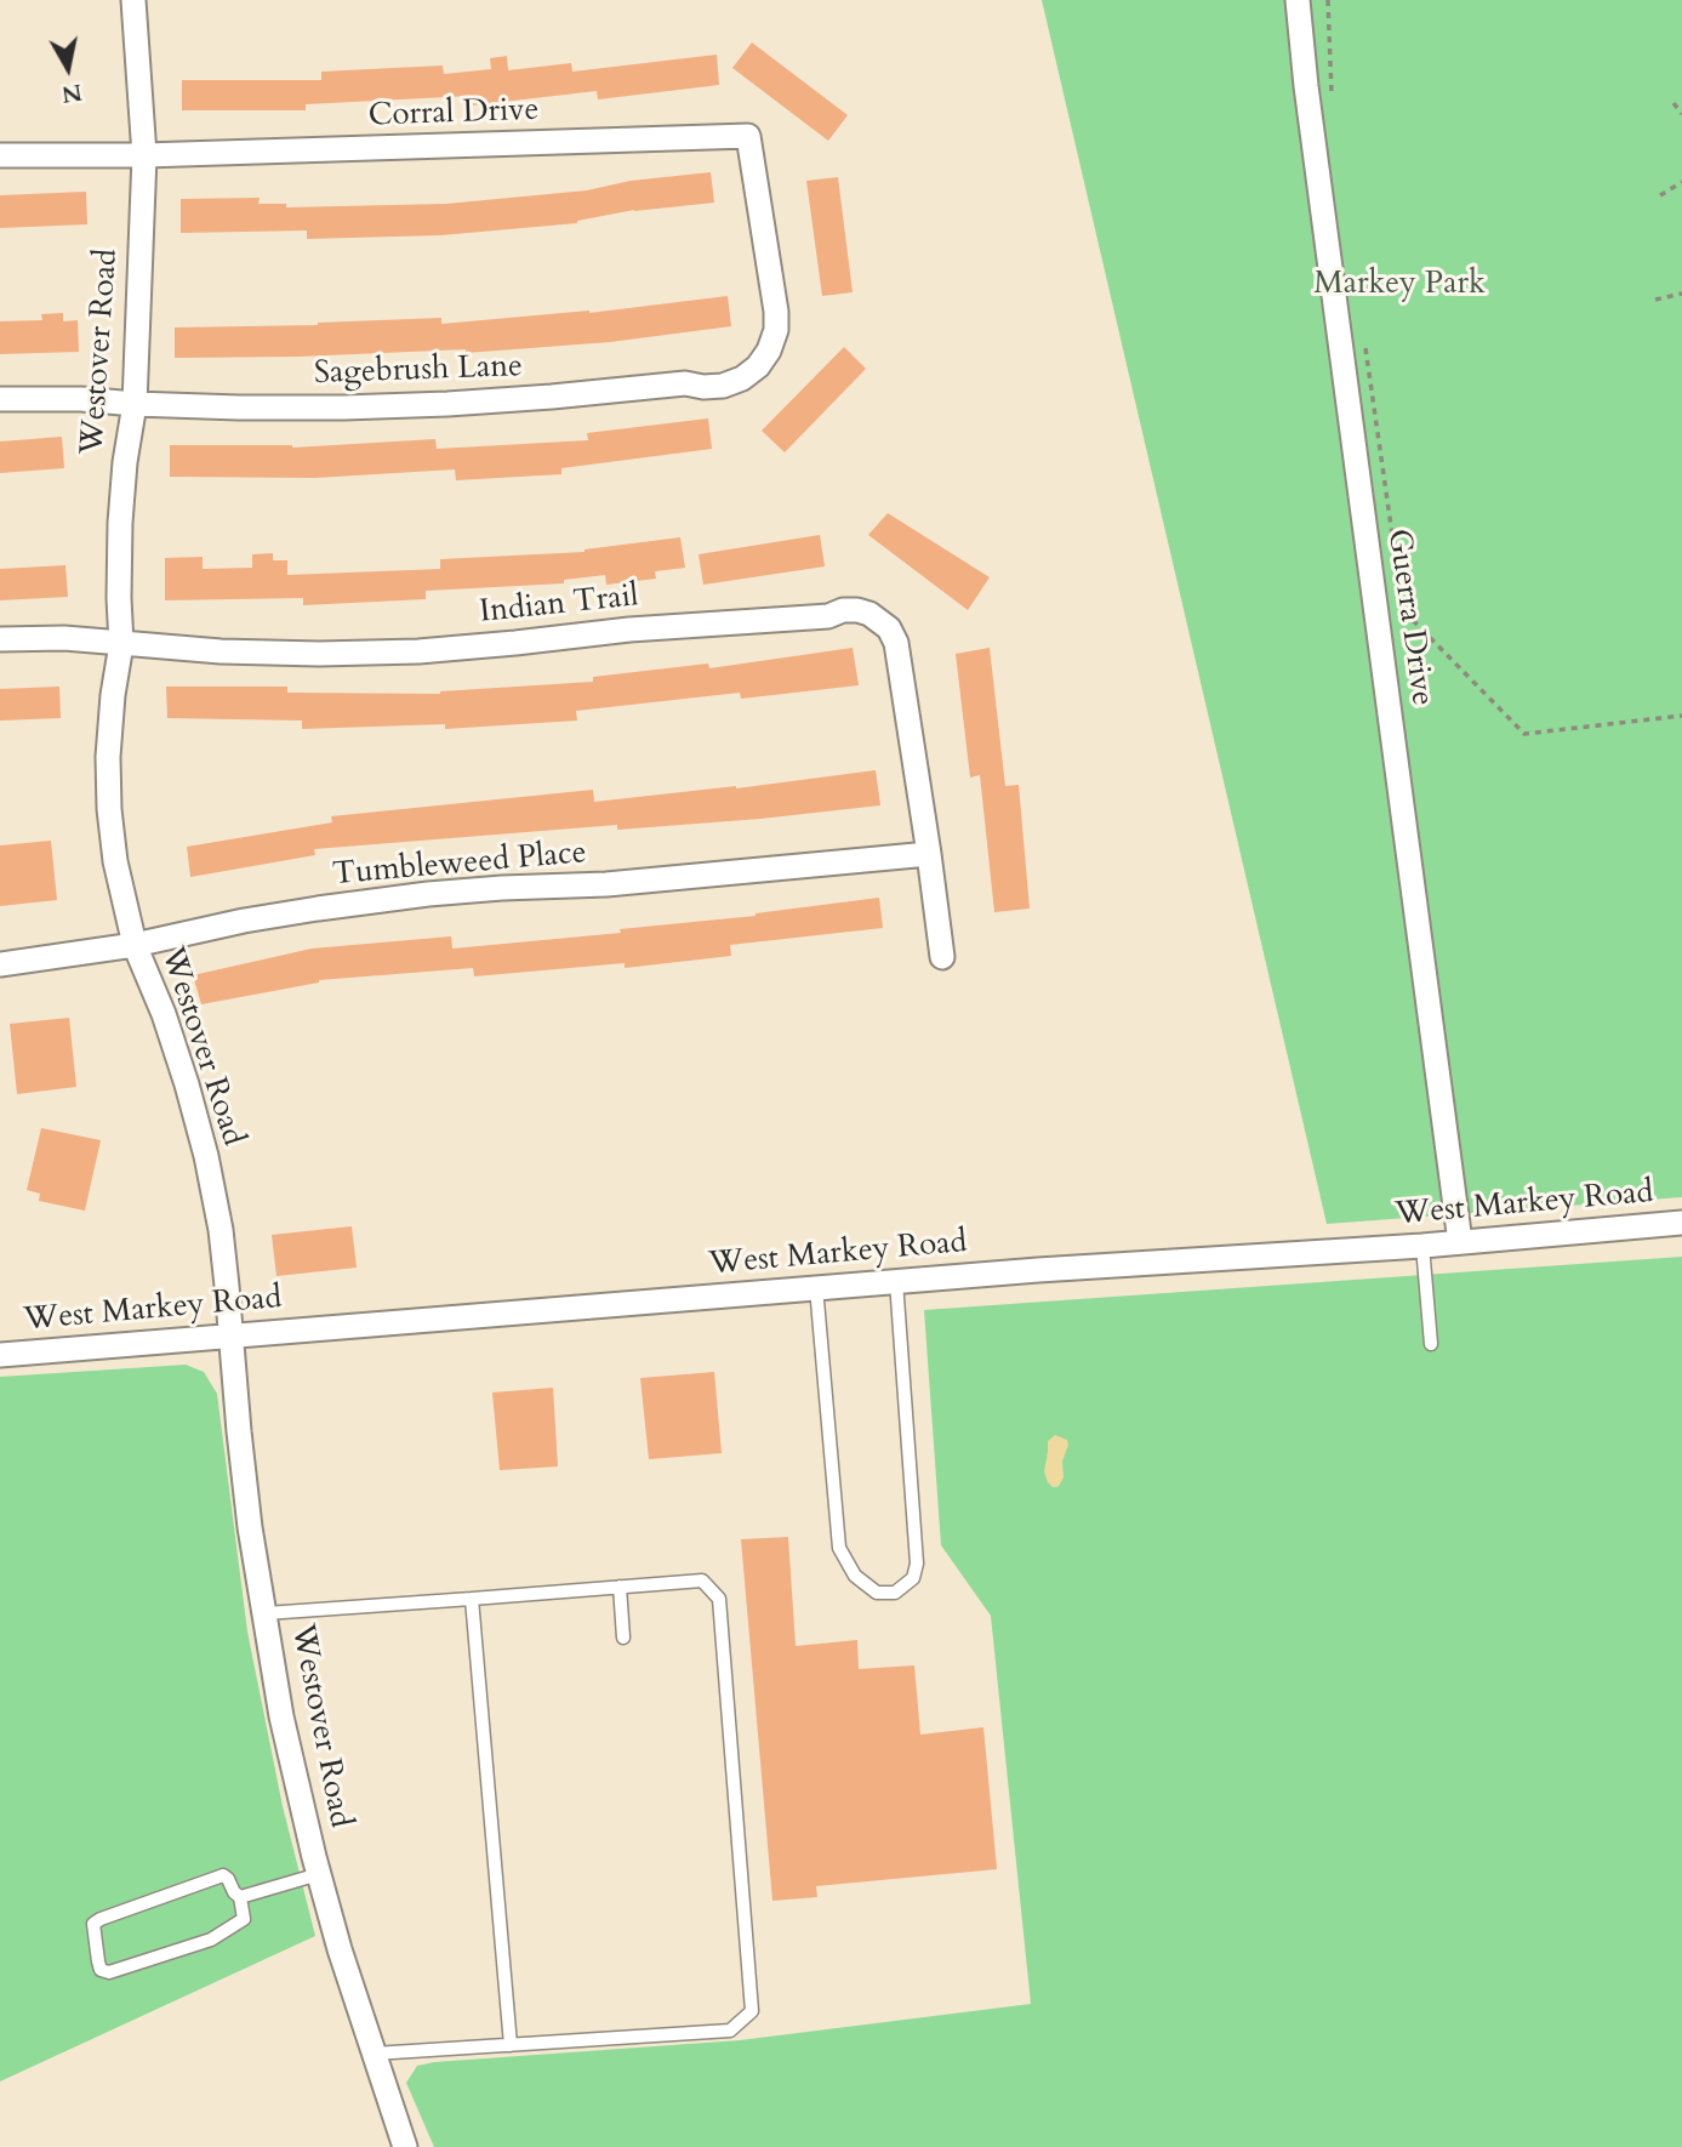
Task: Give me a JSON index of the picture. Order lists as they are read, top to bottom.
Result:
{
  "streets": {
    "street": [
      "Corral Drive",
      "Westover Road",
      "Sagebrush Lane",
      "Indian Trail",
      "Guerra Drive",
      "Tumbleweed Place",
      "West Markey Road"
    ]
  },
  "crossings": [
    ["Corral Drive", "Westover Road"],
    ["Corral Drive", "Sagebrush Lane"],
    ["Westover Road", "Sagebrush Lane"],
    ["Westover Road", "Indian Trail"],
    ["Westover Road", "Tumbleweed Place"],
    ["Westover Road", "West Markey Road"],
    ["Indian Trail", "Tumbleweed Place"],
    ["Guerra Drive", "West Markey Road"]
  ],
  "parks": ["Markey Park"],
  "north": "bottom"
}
